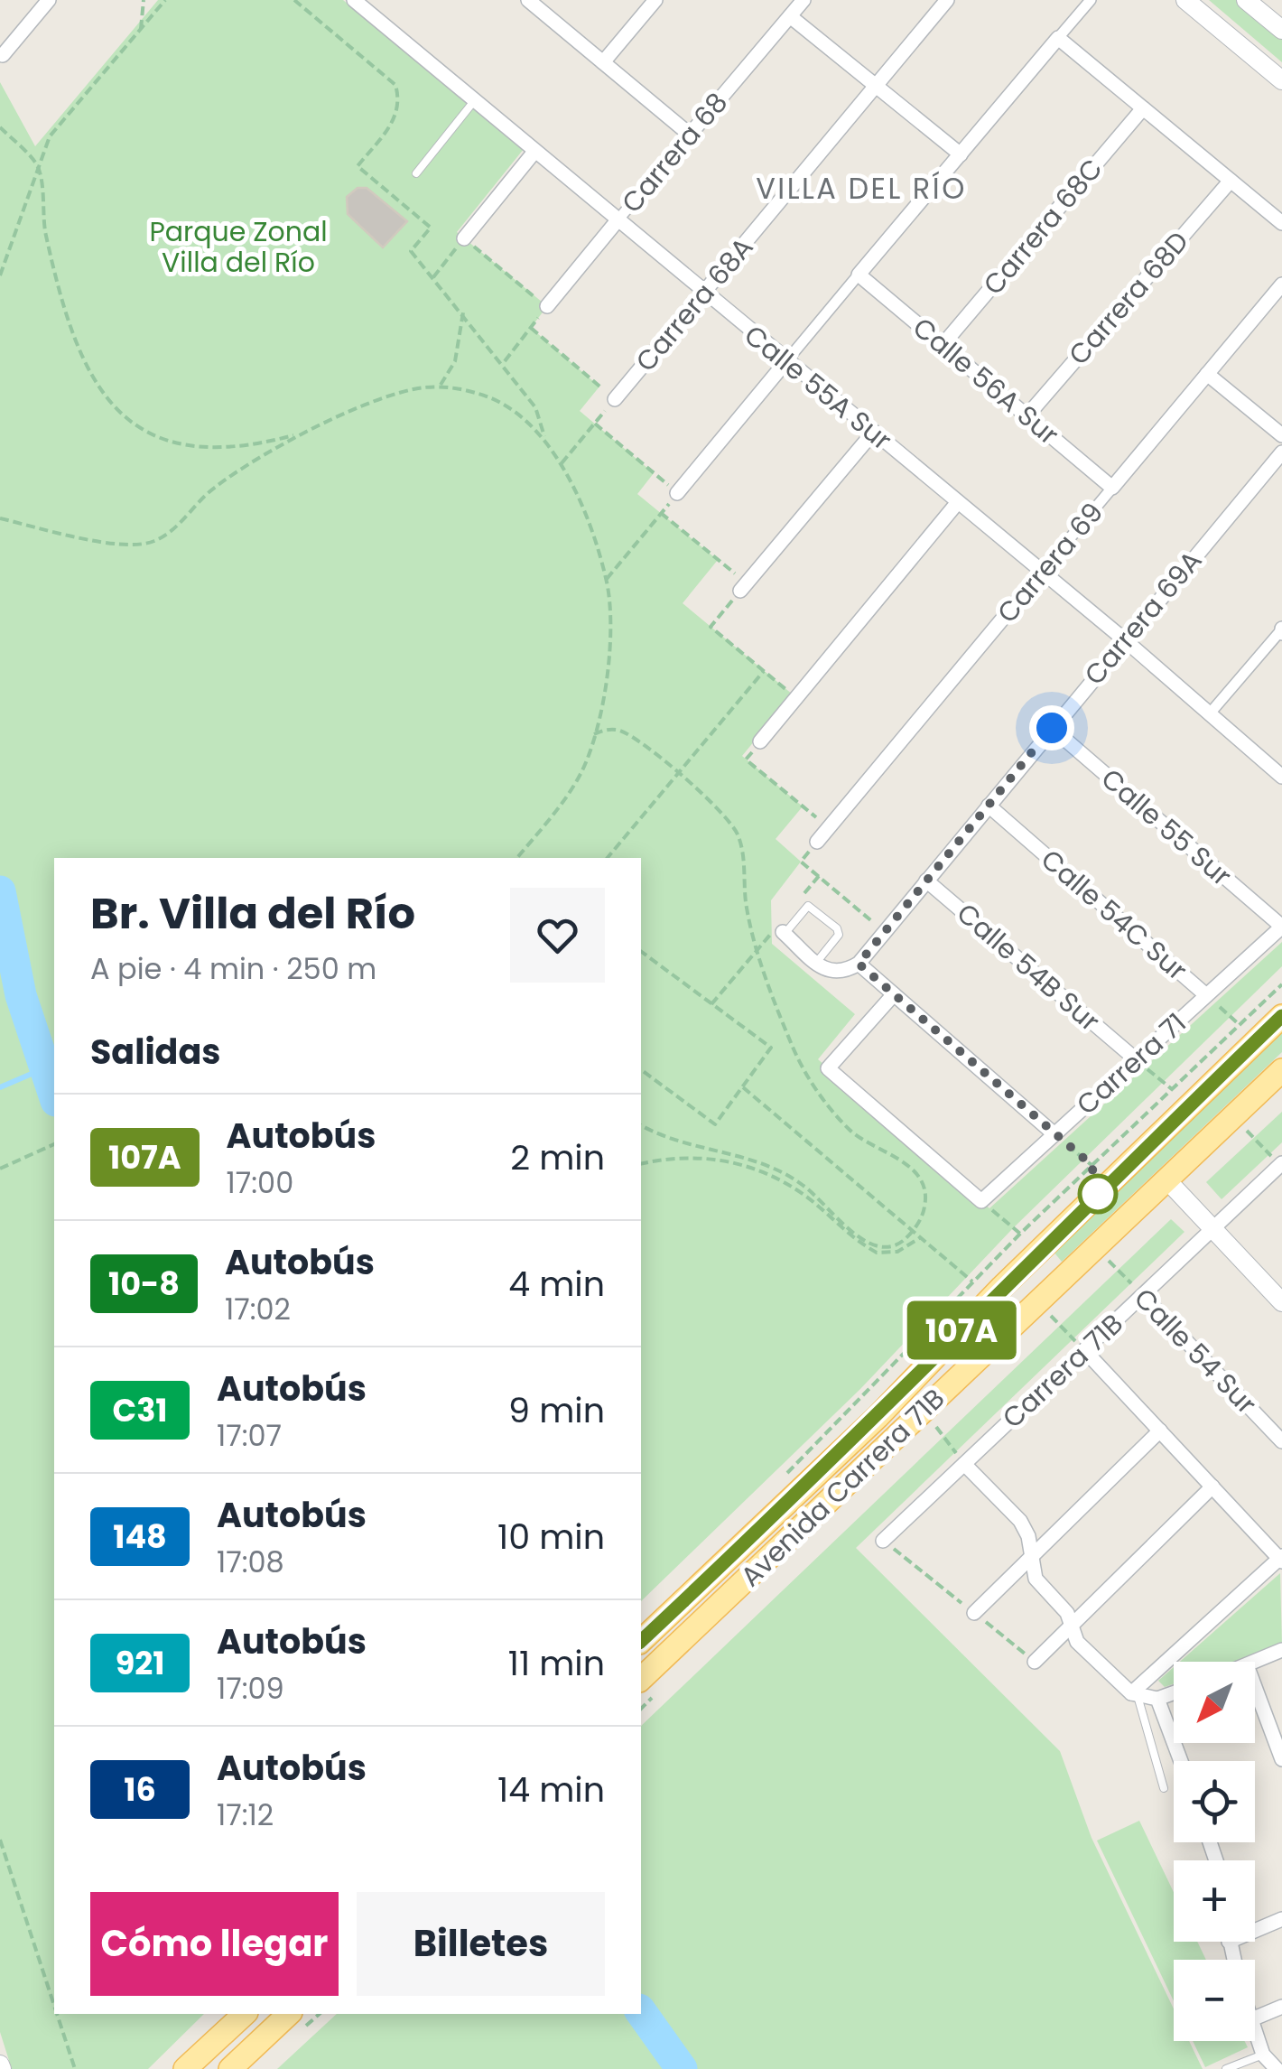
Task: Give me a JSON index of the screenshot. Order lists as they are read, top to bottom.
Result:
{
  "streets": {
    "main road": ["Avenida Carrera 71B"],
    "street": [
      "Carrera 68",
      "Carrera 68C",
      "Carrera 68D",
      "Carrera 68A",
      "Calle 56A Sur",
      "Calle 55A Sur",
      "Carrera 69",
      "Carrera 69A",
      "Calle 55 Sur",
      "Calle 54C Sur",
      "Calle 54B Sur",
      "Carrera 71",
      "Calle 54 Sur",
      "Carrera 71B"
    ]
  },
  "crossings": [
    ["Carrera 68", "Calle 55A Sur"],
    ["Carrera 68C", "Calle 56A Sur"],
    ["Carrera 68D", "Calle 56A Sur"],
    ["Carrera 68A", "Calle 55A Sur"],
    ["Calle 56A Sur", "Carrera 69"],
    ["Calle 55A Sur", "Carrera 69"],
    ["Calle 55A Sur", "Carrera 69A"],
    ["Carrera 69A", "Calle 55 Sur"],
    ["Carrera 69A", "Calle 54C Sur"],
    ["Carrera 69A", "Calle 54B Sur"],
    ["Calle 55 Sur", "Carrera 71"],
    ["Calle 54C Sur", "Carrera 71"],
    ["Calle 54B Sur", "Carrera 71"],
    ["Calle 54 Sur", "Carrera 71B"]
  ],
  "districts": ["VILLA DEL RÍO"],
  "parks": ["Parque Zonal Villa del Río"],
  "lines": ["bus line 107A"],
  "north": "bottom left",
  "page": {
    "on_map": "107A",
    "heading": [
      ["Br. Villa del Río", "A pie · 4 min · 250 m"],
      "Salidas"
    ],
    "list": [
      {
        "mark": "107A",
        "name": "Autobús",
        "note": "17:00",
        "value": "2 min"
      },
      {
        "mark": "10-8",
        "name": "Autobús",
        "note": "17:02",
        "value": "4 min"
      },
      {
        "mark": "C31",
        "name": "Autobús",
        "note": "17:07",
        "value": "9 min"
      },
      {
        "mark": "148",
        "name": "Autobús",
        "note": "17:08",
        "value": "10 min"
      },
      {
        "mark": "921",
        "name": "Autobús",
        "note": "17:09",
        "value": "11 min"
      },
      {
        "mark": "16",
        "name": "Autobús",
        "note": "17:12",
        "value": "14 min"
      }
    ],
    "map_buttons": ["+", "−"],
    "buttons": ["Cómo llegar", "Billetes"]
  }
}
